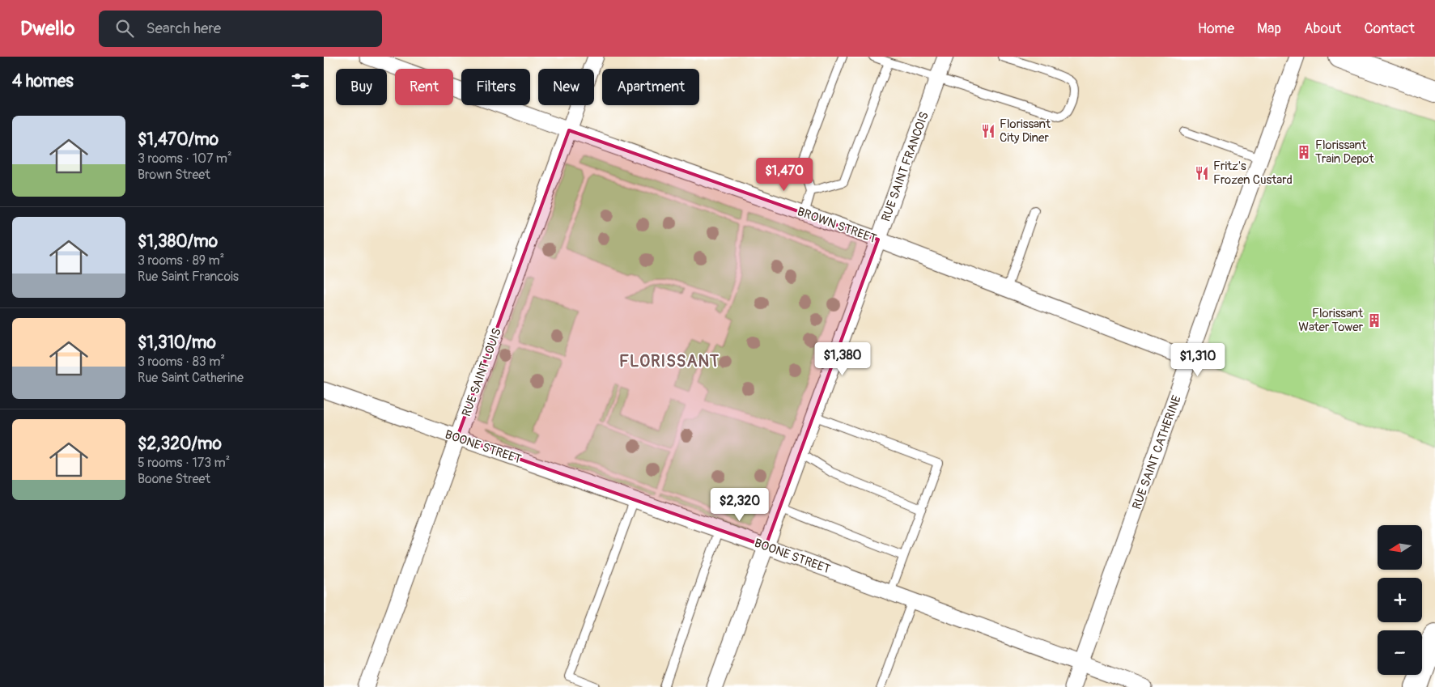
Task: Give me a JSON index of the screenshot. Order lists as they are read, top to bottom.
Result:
{
  "streets": {
    "street": [
      "RUE SAINT FRANCOIS",
      "BROWN STREET",
      "RUE SAINT LOUIS",
      "BOONE STREET",
      "RUE SAINT CATHERINE"
    ]
  },
  "crossings": [
    ["RUE SAINT FRANCOIS", "BROWN STREET"],
    ["RUE SAINT FRANCOIS", "BOONE STREET"],
    ["BROWN STREET", "RUE SAINT LOUIS"],
    ["BROWN STREET", "RUE SAINT CATHERINE"],
    ["RUE SAINT LOUIS", "BOONE STREET"],
    ["BOONE STREET", "RUE SAINT CATHERINE"]
  ],
  "districts": ["FLORISSANT"],
  "places": {
    "restaurant": ["Florissant City Diner", "Fritz's Frozen Custard"],
    "building": ["Florissant Train Depot", "Florissant Water Tower"]
  },
  "north": "left",
  "page": {
    "header": "Dwello",
    "search": "Search here",
    "nav": [
      "Home",
      "Map",
      "About",
      "Contact"
    ],
    "heading": "4 homes",
    "chip": [
      "Buy",
      "Rent",
      "Filters",
      "New",
      "Apartment"
    ],
    "list": [
      {
        "name": "$1,470/mo",
        "note": "3 rooms · 107 m² · Brown Street"
      },
      {
        "name": "$1,380/mo",
        "note": "3 rooms · 89 m² · Rue Saint Francois"
      },
      {
        "name": "$1,310/mo",
        "note": "3 rooms · 83 m² · Rue Saint Catherine"
      },
      {
        "name": "$2,320/mo",
        "note": "5 rooms · 173 m² · Boone Street"
      }
    ],
    "price": [
      "$1,470",
      "$1,380",
      "$1,310",
      "$2,320"
    ],
    "map_buttons": ["+", "−"]
  }
}
